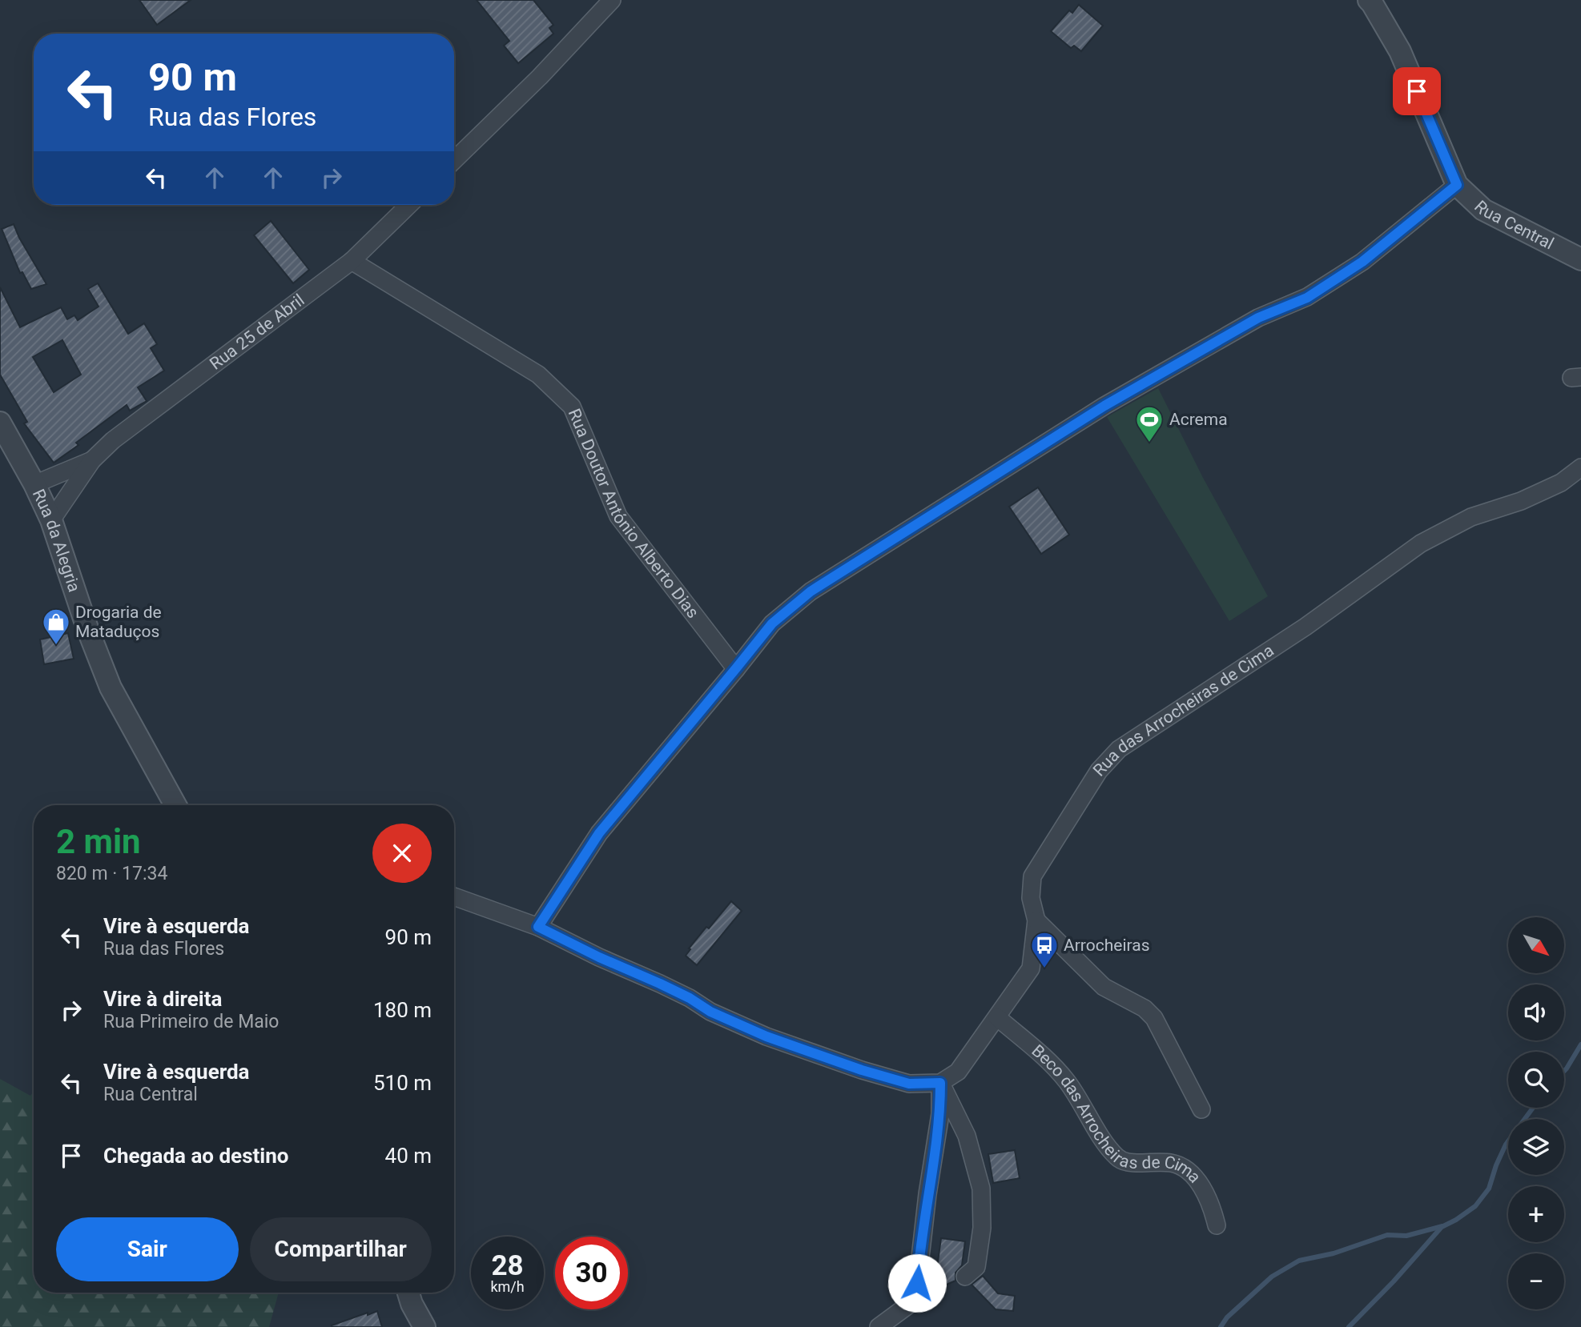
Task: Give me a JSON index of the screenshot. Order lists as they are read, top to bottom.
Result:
{
  "streets": {
    "street": [
      "Rua Central",
      "Rua 25 de Abril",
      "Rua Doutor António Alberto Dias",
      "Rua da Alegria",
      "Rua das Arrocheiras de Cima",
      "Beco das Arrocheiras de Cima"
    ]
  },
  "crossings": [
    ["Rua 25 de Abril", "Rua Doutor António Alberto Dias"],
    ["Rua 25 de Abril", "Rua da Alegria"],
    ["Rua das Arrocheiras de Cima", "Beco das Arrocheiras de Cima"]
  ],
  "places": {
    "sports": ["Acrema"],
    "shop": ["Drogaria de Mataduços"],
    "bus stop": ["Arrocheiras"]
  },
  "north": "bottom right",
  "page": {
    "turn": ["90 m", "Rua das Flores"],
    "heading": ["2 min", "820 m · 17:34"],
    "list": [
      {
        "name": "Vire à esquerda",
        "note": "Rua das Flores",
        "value": "90 m"
      },
      {
        "name": "Vire à direita",
        "note": "Rua Primeiro de Maio",
        "value": "180 m"
      },
      {
        "name": "Vire à esquerda",
        "note": "Rua Central",
        "value": "510 m"
      },
      {
        "name": "Chegada ao destino",
        "value": "40 m"
      }
    ],
    "map_buttons": ["+", "−"],
    "buttons": ["Sair", "Compartilhar"],
    "speed": "28 km/h",
    "limit": "30"
  }
}
